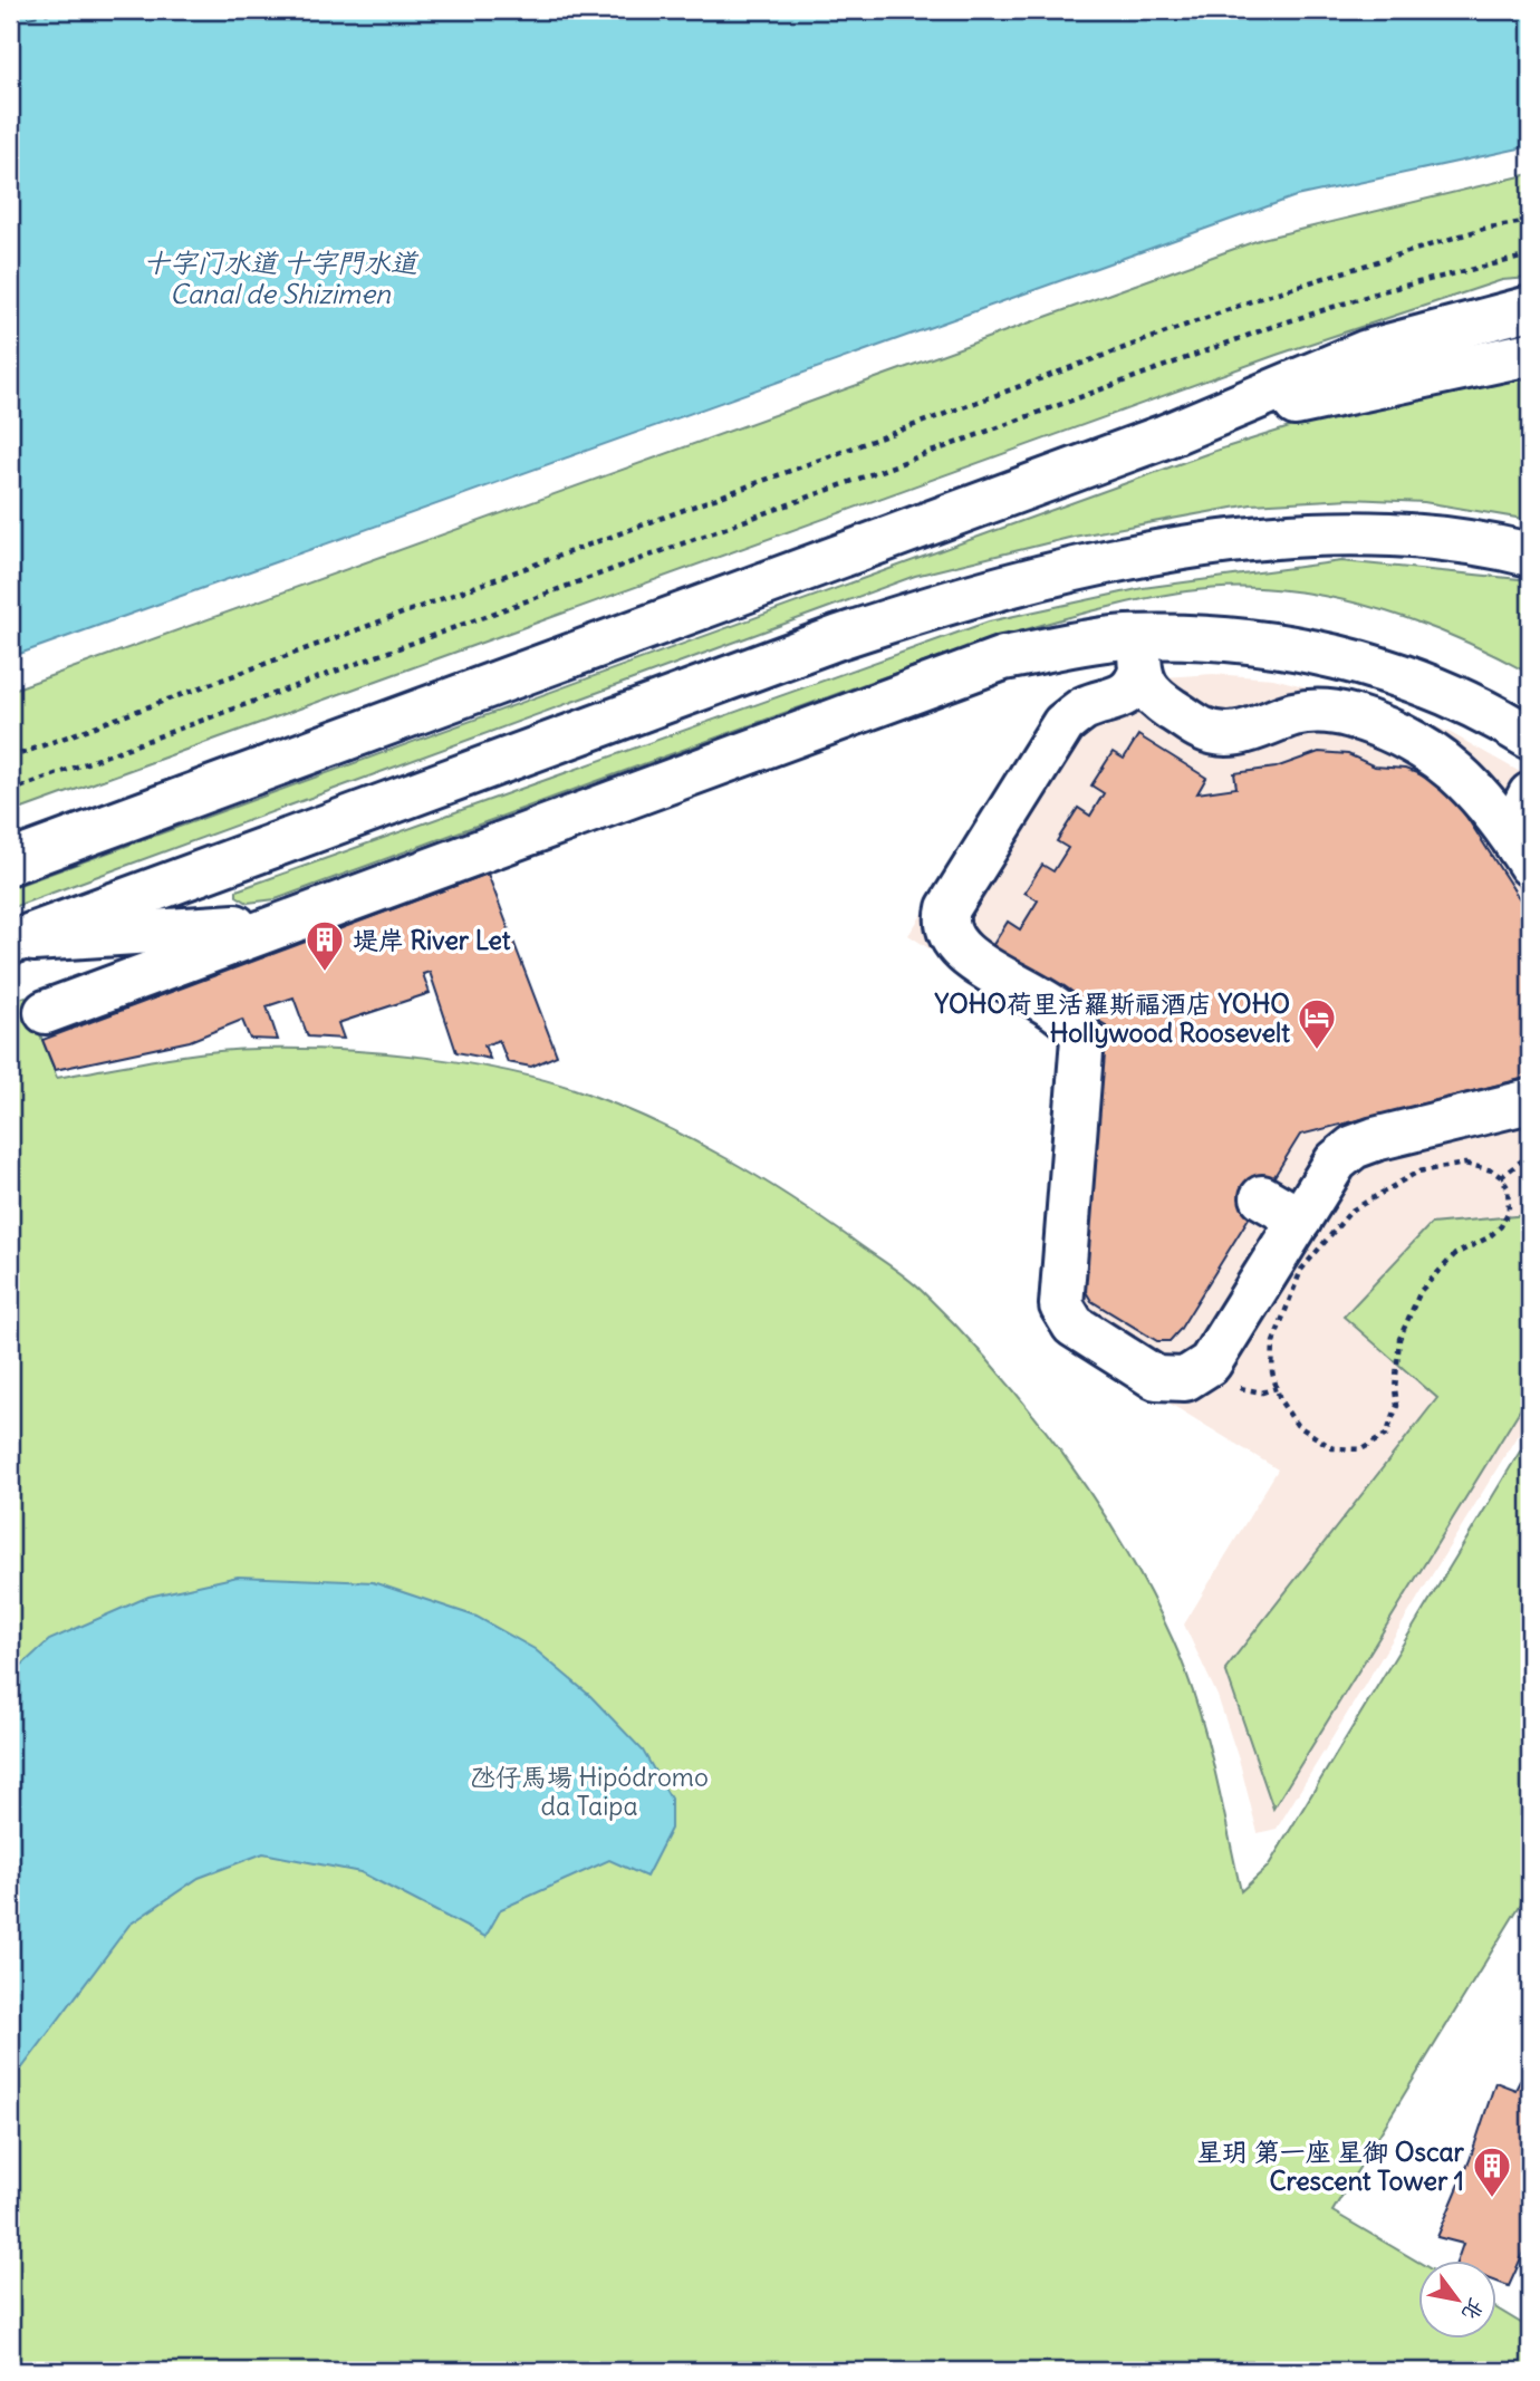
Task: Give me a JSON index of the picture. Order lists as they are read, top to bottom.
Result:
{
  "water": ["十字门水道 十字門水道 Canal de Shizimen"],
  "parks": ["氹仔馬場 Hipódromo da Taipa"],
  "places": {
    "building": ["堤岸 River Let", "星玥 第一座 星御 Oscar Crescent Tower 1"],
    "hotel": ["YOHO荷里活羅斯福酒店 YOHO Hollywood Roosevelt"]
  },
  "north": "bottom right"
}
